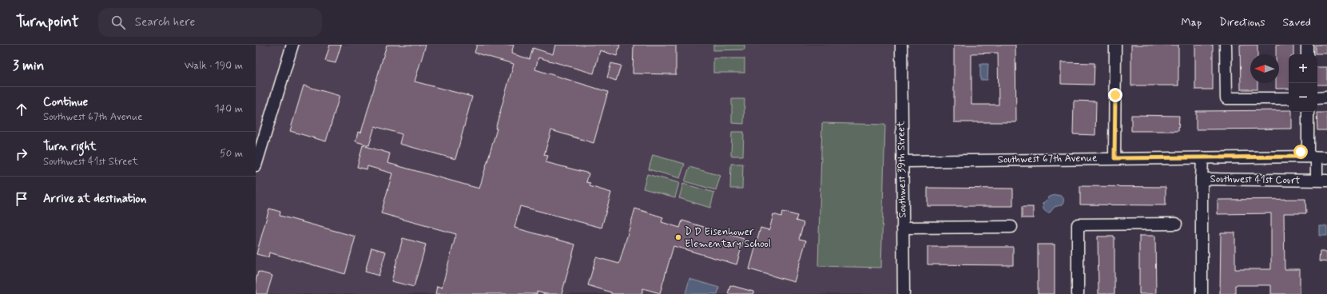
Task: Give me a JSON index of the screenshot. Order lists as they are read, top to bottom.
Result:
{
  "streets": {
    "street": ["Southwest 67th Avenue", "Southwest 39th Street", "Southwest 41st Court"]
  },
  "crossings": [
    ["Southwest 67th Avenue", "Southwest 39th Street"]
  ],
  "places": ["D D Eisenhower Elementary School"],
  "north": "left",
  "page": {
    "header": "Turnpoint",
    "search": "Search here",
    "nav": ["Map", "Directions", "Saved"],
    "heading": ["3 min", "Walk · 190 m"],
    "map_buttons": ["+", "−"],
    "list": [
      ["Continue", "Southwest 67th Avenue", "140 m"],
      ["Turn right", "Southwest 41st Street", "50 m"],
      "Arrive at destination"
    ]
  }
}
